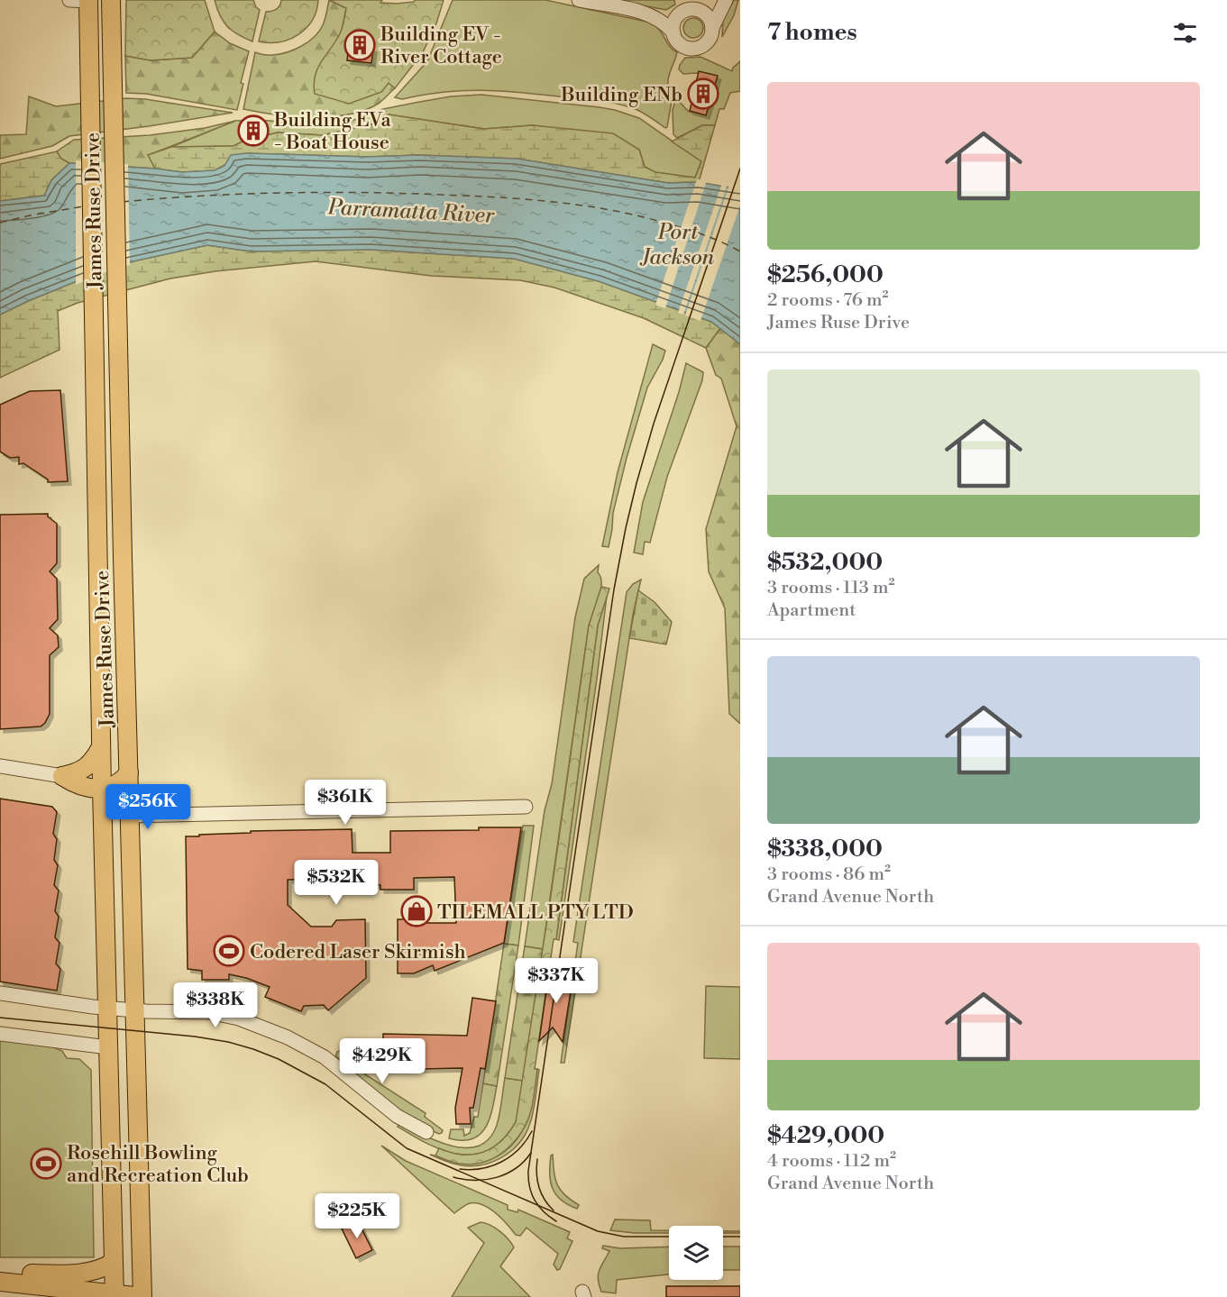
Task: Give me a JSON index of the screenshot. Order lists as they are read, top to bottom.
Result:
{
  "streets": {
    "main road": ["James Ruse Drive"]
  },
  "water": ["Parramatta River", "Port Jackson"],
  "places": {
    "building": ["Building EV - River Cottage", "Building ENb", "Building EVa - Boat House"],
    "shop": ["TILEMALL PTY LTD"],
    "sports": ["Codered Laser Skirmish", "Rosehill Bowling and Recreation Club"]
  },
  "page": {
    "heading": "7 homes",
    "list": [
      {
        "name": "$256,000",
        "note": "2 rooms · 76 m² · James Ruse Drive"
      },
      {
        "name": "$532,000",
        "note": "3 rooms · 113 m² · Apartment"
      },
      {
        "name": "$338,000",
        "note": "3 rooms · 86 m² · Grand Avenue North"
      },
      {
        "name": "$429,000",
        "note": "4 rooms · 112 m² · Grand Avenue North"
      }
    ],
    "price": [
      "$361K",
      "$256K",
      "$532K",
      "$337K",
      "$338K",
      "$429K",
      "$225K"
    ]
  }
}
